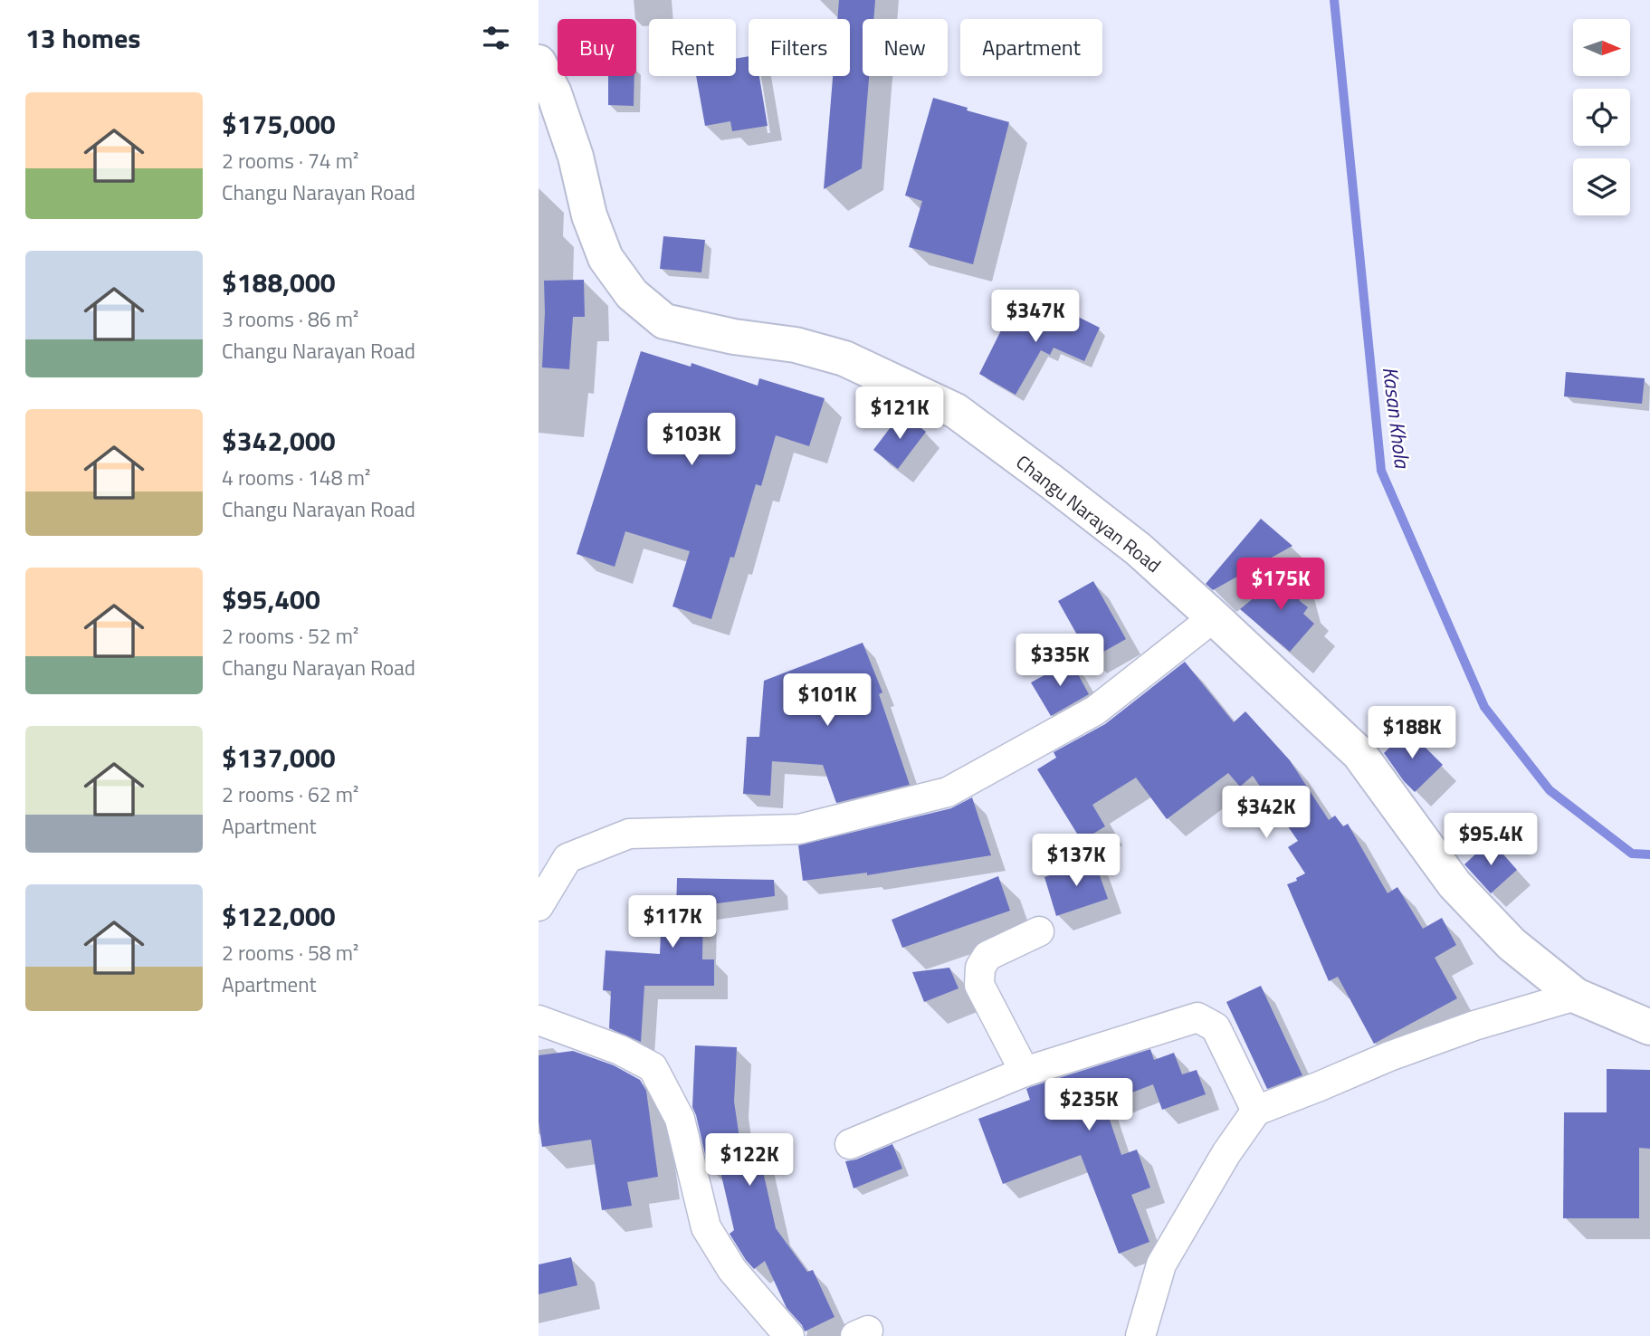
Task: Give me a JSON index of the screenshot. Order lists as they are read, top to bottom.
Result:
{
  "streets": {
    "main road": ["Changu Narayan Road"]
  },
  "water": ["Kasan Khola"],
  "north": "right",
  "page": {
    "heading": "13 homes",
    "chip": [
      "Buy",
      "Rent",
      "Filters",
      "New",
      "Apartment"
    ],
    "list": [
      {
        "name": "$175,000",
        "note": "2 rooms · 74 m² · Changu Narayan Road"
      },
      {
        "name": "$188,000",
        "note": "3 rooms · 86 m² · Changu Narayan Road"
      },
      {
        "name": "$342,000",
        "note": "4 rooms · 148 m² · Changu Narayan Road"
      },
      {
        "name": "$95,400",
        "note": "2 rooms · 52 m² · Changu Narayan Road"
      },
      {
        "name": "$137,000",
        "note": "2 rooms · 62 m² · Apartment"
      },
      {
        "name": "$122,000",
        "note": "2 rooms · 58 m² · Apartment"
      }
    ],
    "price": [
      "$347K",
      "$121K",
      "$103K",
      "$175K",
      "$335K",
      "$101K",
      "$188K",
      "$342K",
      "$95.4K",
      "$137K",
      "$117K",
      "$235K",
      "$122K"
    ]
  }
}
